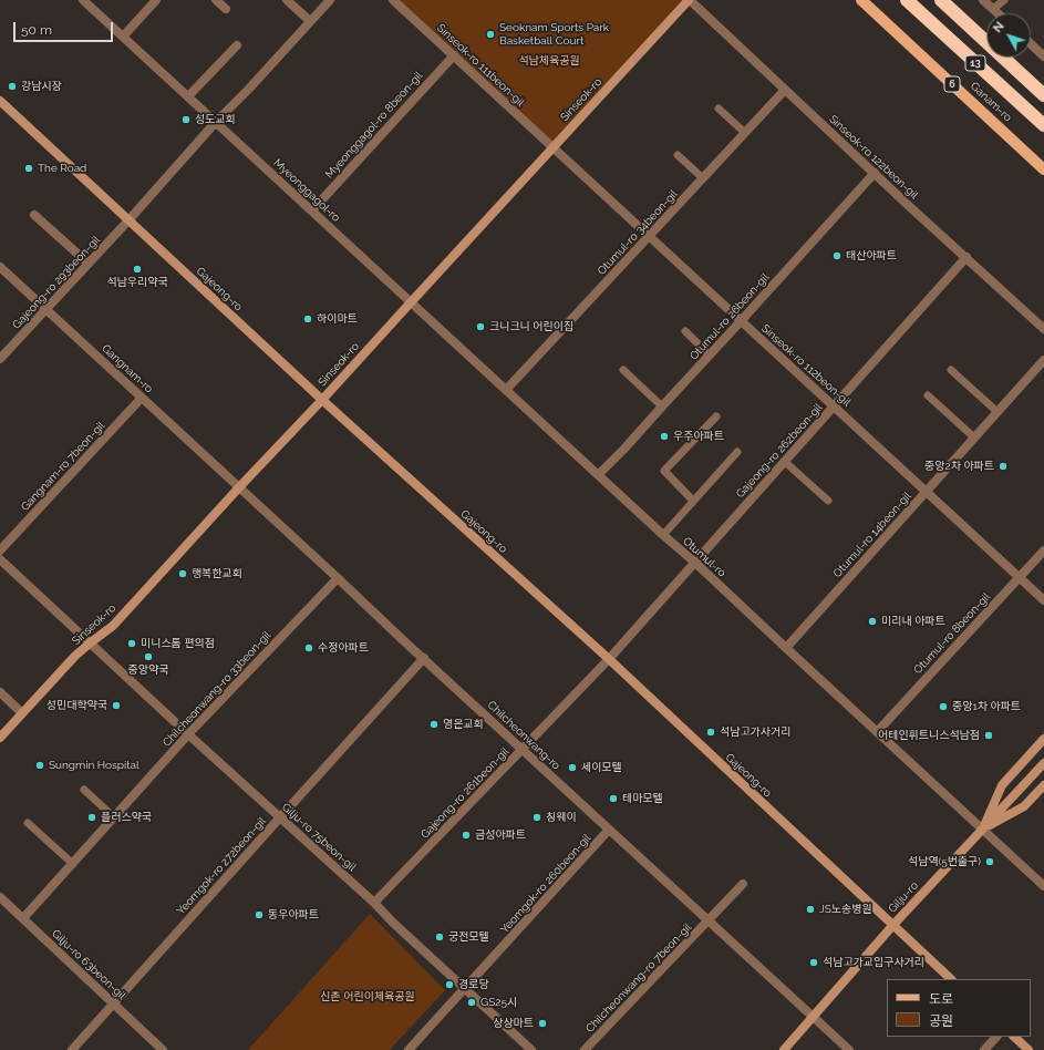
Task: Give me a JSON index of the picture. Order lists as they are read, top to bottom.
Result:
{
  "streets": {
    "highway": ["13"],
    "main road": ["6", "Ganam-ro"],
    "street": [
      "Sinseok-ro 111beon-gil",
      "Sinseok-ro",
      "Myeonggagol-ro 8beon-gil",
      "Sinseok-ro 122beon-gil",
      "Myeonggagol-ro",
      "Otumul-ro 34beon-gil",
      "Gajeong-ro 293beon-gil",
      "Gajeong-ro",
      "Otumul-ro 26beon-gil",
      "Sinseok-ro 112beon-gil",
      "Gangnam-ro",
      "Gajeong-ro 262beon-gil",
      "Gangnam-ro 7beon-gil",
      "Otumul-ro 14beon-gil",
      "Otumul-ro",
      "Otumul-ro 8beon-gil",
      "Chilcheonwang-ro 33beon-gil",
      "Chilcheonwang-ro",
      "Gajeong-ro 261beon-gil",
      "Gilju-ro 75beon-gil",
      "Yeomgok-ro 272beon-gil",
      "Yeomgok-ro 260beon-gil",
      "Gilju-ro",
      "Gilju-ro 63beon-gil",
      "Chilcheonwang-ro 7beon-gil"
    ]
  },
  "crossings": [
    ["Sinseok-ro 111beon-gil", "Sinseok-ro"],
    ["Sinseok-ro 111beon-gil", "Myeonggagol-ro 8beon-gil"],
    ["Sinseok-ro 111beon-gil", "Sinseok-ro 112beon-gil"],
    ["Sinseok-ro", "Sinseok-ro 122beon-gil"],
    ["Sinseok-ro", "Myeonggagol-ro"],
    ["Sinseok-ro", "Gajeong-ro"],
    ["Sinseok-ro", "Sinseok-ro 112beon-gil"],
    ["Sinseok-ro", "Gangnam-ro"],
    ["Sinseok-ro", "Otumul-ro"],
    ["Sinseok-ro", "Chilcheonwang-ro"],
    ["Sinseok-ro", "Gilju-ro 75beon-gil"],
    ["Myeonggagol-ro 8beon-gil", "Myeonggagol-ro"],
    ["Sinseok-ro 122beon-gil", "Otumul-ro 34beon-gil"],
    ["Sinseok-ro 122beon-gil", "Otumul-ro 26beon-gil"],
    ["Sinseok-ro 122beon-gil", "Gajeong-ro 262beon-gil"],
    ["Myeonggagol-ro", "Gajeong-ro 293beon-gil"],
    ["Myeonggagol-ro", "Otumul-ro"],
    ["Otumul-ro 34beon-gil", "Sinseok-ro 112beon-gil"],
    ["Otumul-ro 34beon-gil", "Otumul-ro"],
    ["Gajeong-ro 293beon-gil", "Gajeong-ro"],
    ["Gajeong-ro 293beon-gil", "Gangnam-ro"],
    ["Gajeong-ro", "Gajeong-ro 262beon-gil"],
    ["Gajeong-ro", "Gajeong-ro 261beon-gil"],
    ["Gajeong-ro", "Gilju-ro"],
    ["Otumul-ro 26beon-gil", "Sinseok-ro 112beon-gil"],
    ["Otumul-ro 26beon-gil", "Otumul-ro"],
    ["Sinseok-ro 112beon-gil", "Gajeong-ro 262beon-gil"],
    ["Sinseok-ro 112beon-gil", "Otumul-ro 14beon-gil"],
    ["Sinseok-ro 112beon-gil", "Otumul-ro 8beon-gil"],
    ["Gangnam-ro", "Gangnam-ro 7beon-gil"],
    ["Gangnam-ro", "Chilcheonwang-ro"],
    ["Gajeong-ro 262beon-gil", "Otumul-ro"],
    ["Gajeong-ro 262beon-gil", "Gajeong-ro 261beon-gil"],
    ["Otumul-ro 14beon-gil", "Otumul-ro"],
    ["Otumul-ro", "Otumul-ro 8beon-gil"],
    ["Otumul-ro", "Gilju-ro"],
    ["Chilcheonwang-ro 33beon-gil", "Chilcheonwang-ro"],
    ["Chilcheonwang-ro 33beon-gil", "Gilju-ro 75beon-gil"],
    ["Chilcheonwang-ro 33beon-gil", "Gilju-ro 63beon-gil"],
    ["Chilcheonwang-ro", "Gajeong-ro 261beon-gil"],
    ["Chilcheonwang-ro", "Yeomgok-ro 272beon-gil"],
    ["Chilcheonwang-ro", "Yeomgok-ro 260beon-gil"],
    ["Chilcheonwang-ro", "Gilju-ro"],
    ["Chilcheonwang-ro", "Chilcheonwang-ro 7beon-gil"],
    ["Gajeong-ro 261beon-gil", "Gilju-ro 75beon-gil"],
    ["Gilju-ro 75beon-gil", "Yeomgok-ro 272beon-gil"],
    ["Gilju-ro 75beon-gil", "Yeomgok-ro 260beon-gil"],
    ["Yeomgok-ro 272beon-gil", "Gilju-ro 63beon-gil"]
  ],
  "parks": ["석남체육공원", "신촌 어린이체육공원"],
  "places": [
    "Seoknam Sports Park Basketball Court",
    "강남시장",
    "성도교회",
    "The Road",
    "태산아파트",
    "석남우리약국",
    "하이마트",
    "크니크니 어린이집",
    "우주아파트",
    "중앙2차 아파트",
    "행복한교회",
    "미리내 아파트",
    "미니스톰 편의점",
    "수정아파트",
    "중앙약국",
    "성민대학약국",
    "중앙1차 아파트",
    "영은교회",
    "석남고가사거리",
    "어테인휘트니스석남점",
    "Sungmin Hospital",
    "세이모텔",
    "테마모텔",
    "플러스약국",
    "칭웨이",
    "금성아파트",
    "석남역(5번출구)",
    "JS노송병원",
    "동우아파트",
    "궁전모텔",
    "석남고가교입구사거리",
    "경로당",
    "GS25시",
    "상상마트"
  ],
  "legend": ["도로", "공원"],
  "scale_bar": "50 m",
  "north": "top left"
}
